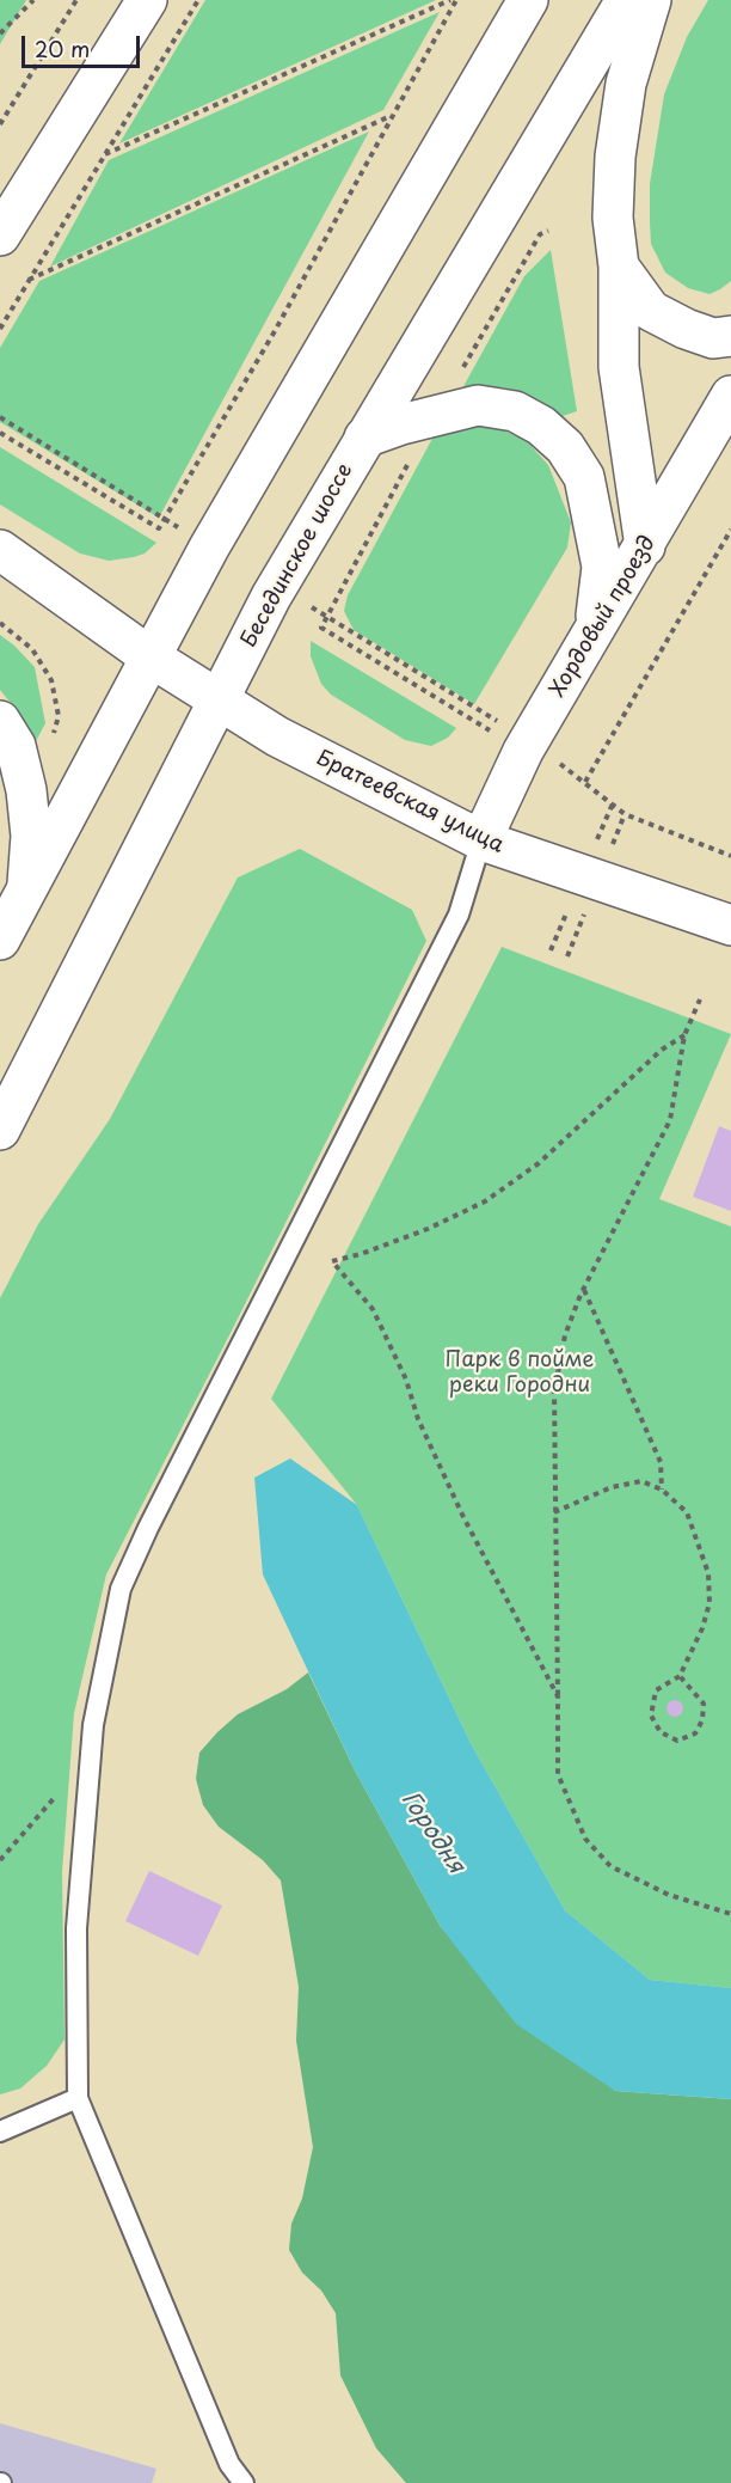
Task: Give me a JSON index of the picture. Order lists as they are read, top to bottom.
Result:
{
  "streets": {
    "main road": ["Бесединское шоссе", "Хордовый проезд", "Братеевская улица"]
  },
  "crossings": [
    ["Бесединское шоссе", "Братеевская улица"],
    ["Хордовый проезд", "Братеевская улица"]
  ],
  "water": ["Городня"],
  "parks": ["Парк в пойме реки Городни"],
  "scale_bar": "20 m"
}
